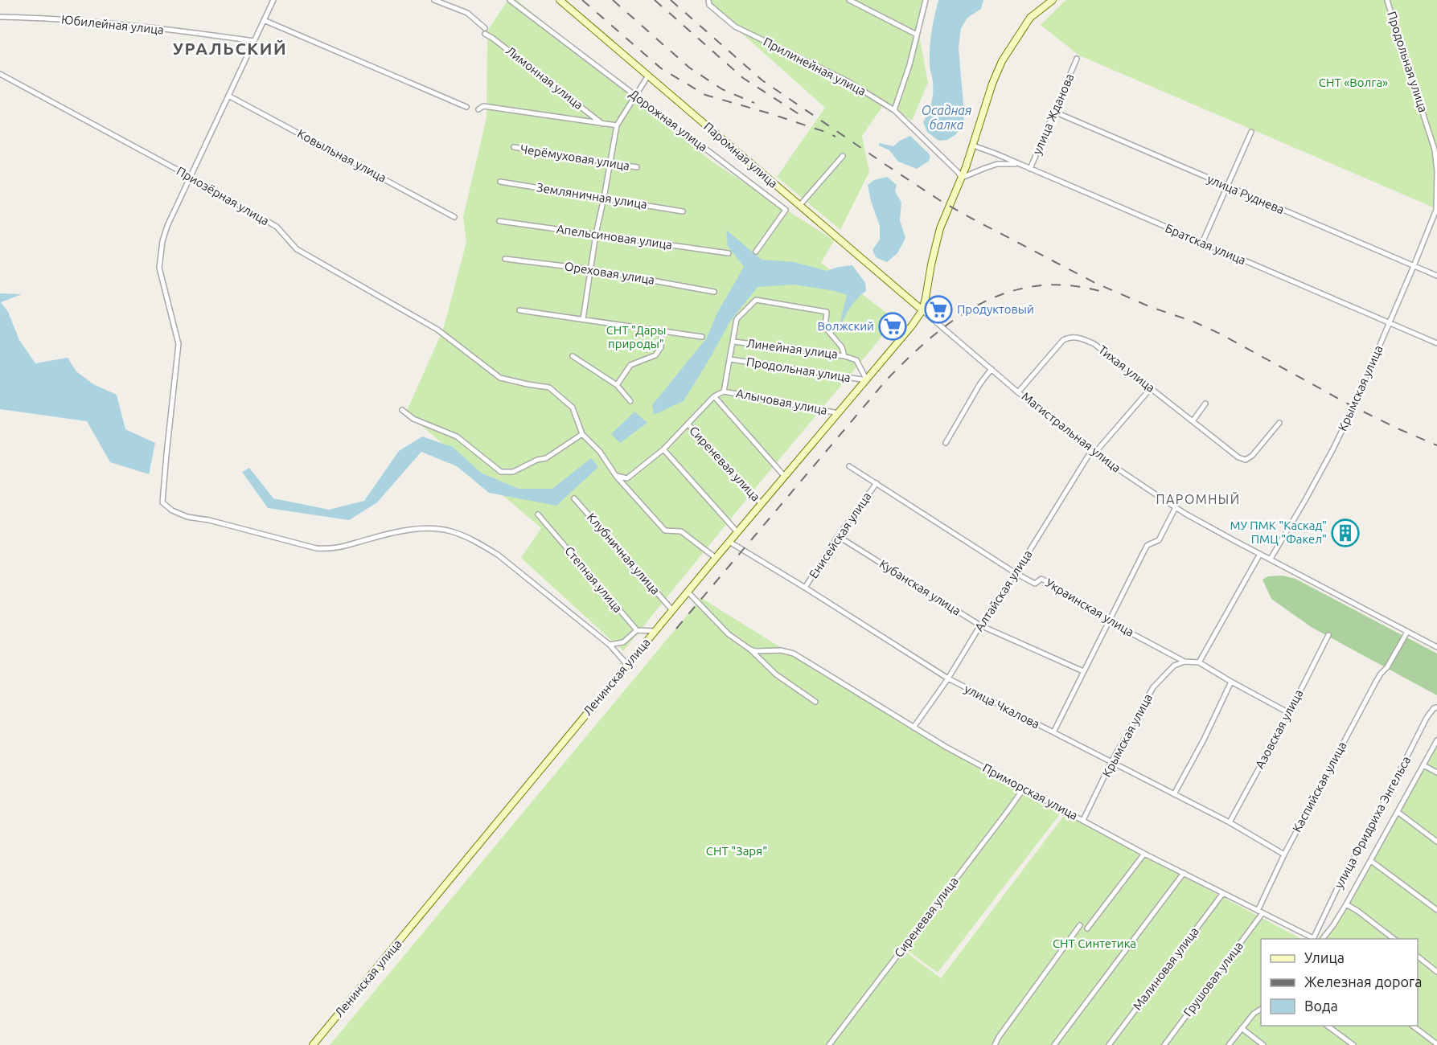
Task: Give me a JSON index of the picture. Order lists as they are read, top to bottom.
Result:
{
  "streets": {
    "street": [
      "Юбилейная улица",
      "Продольная улица",
      "Прилинейная улица",
      "Лимонная улица",
      "улица Жданова",
      "Дорожная улица",
      "Паромная улица",
      "Ковыльная улица",
      "Черёмуховая улица",
      "улица Руднева",
      "Приозёрная улица",
      "Земляничная улица",
      "Апельсиновая улица",
      "Братская улица",
      "Ореховая улица",
      "Линейная улица",
      "Тихая улица",
      "Крымская улица",
      "Алычовая улица",
      "Магистральная улица",
      "Сиреневая улица",
      "Енисейская улица",
      "Клубничная улица",
      "Степная улица",
      "Кубанская улица",
      "Алтайская улица",
      "Украинская улица",
      "Ленинская улица",
      "улица Чкалова",
      "Азовская улица",
      "Каспийская улица",
      "Приморская улица",
      "улица Фридриха Энгельса",
      "Малиновая улица",
      "Грушовая улица"
    ]
  },
  "crossings": [
    ["Продольная улица", "Линейная улица"],
    ["Продольная улица", "Крымская улица"],
    ["Продольная улица", "Ленинская улица"],
    ["улица Жданова", "улица Руднева"],
    ["улица Жданова", "Братская улица"],
    ["Паромная улица", "Магистральная улица"],
    ["Паромная улица", "Ленинская улица"],
    ["улица Руднева", "Крымская улица"],
    ["Братская улица", "Крымская улица"],
    ["Линейная улица", "Ленинская улица"],
    ["Тихая улица", "Магистральная улица"],
    ["Тихая улица", "Алтайская улица"],
    ["Крымская улица", "Магистральная улица"],
    ["Крымская улица", "Украинская улица"],
    ["Крымская улица", "улица Чкалова"],
    ["Крымская улица", "Приморская улица"],
    ["Алычовая улица", "Ленинская улица"],
    ["Магистральная улица", "Алтайская улица"],
    ["Магистральная улица", "Ленинская улица"],
    ["Магистральная улица", "Каспийская улица"],
    ["Сиреневая улица", "Ленинская улица"],
    ["Сиреневая улица", "Приморская улица"],
    ["Енисейская улица", "Кубанская улица"],
    ["Енисейская улица", "Украинская улица"],
    ["Енисейская улица", "улица Чкалова"],
    ["Клубничная улица", "Ленинская улица"],
    ["Кубанская улица", "Алтайская улица"],
    ["Алтайская улица", "Украинская улица"],
    ["Алтайская улица", "улица Чкалова"],
    ["Алтайская улица", "Приморская улица"],
    ["Украинская улица", "Азовская улица"],
    ["Ленинская улица", "улица Чкалова"],
    ["улица Чкалова", "Азовская улица"],
    ["улица Чкалова", "Каспийская улица"],
    ["Каспийская улица", "Приморская улица"],
    ["Приморская улица", "улица Фридриха Энгельса"],
    ["Приморская улица", "Малиновая улица"],
    ["Приморская улица", "Грушовая улица"]
  ],
  "districts": ["УРАЛЬСКИЙ", "ПАРОМНЫЙ"],
  "water": ["Осадная балка"],
  "parks": [
    "СНТ «Волга»",
    "СНТ \"Дары природы\"",
    "СНТ \"Заря\"",
    "СНТ Синтетика"
  ],
  "places": {
    "supermarket": ["Продуктовый", "Волжский"],
    "building": ["МУ ПМК \"Каскад\" ПМЦ \"Факел\""]
  },
  "legend": ["Улица", "Железная дорога", "Вода"]
}
